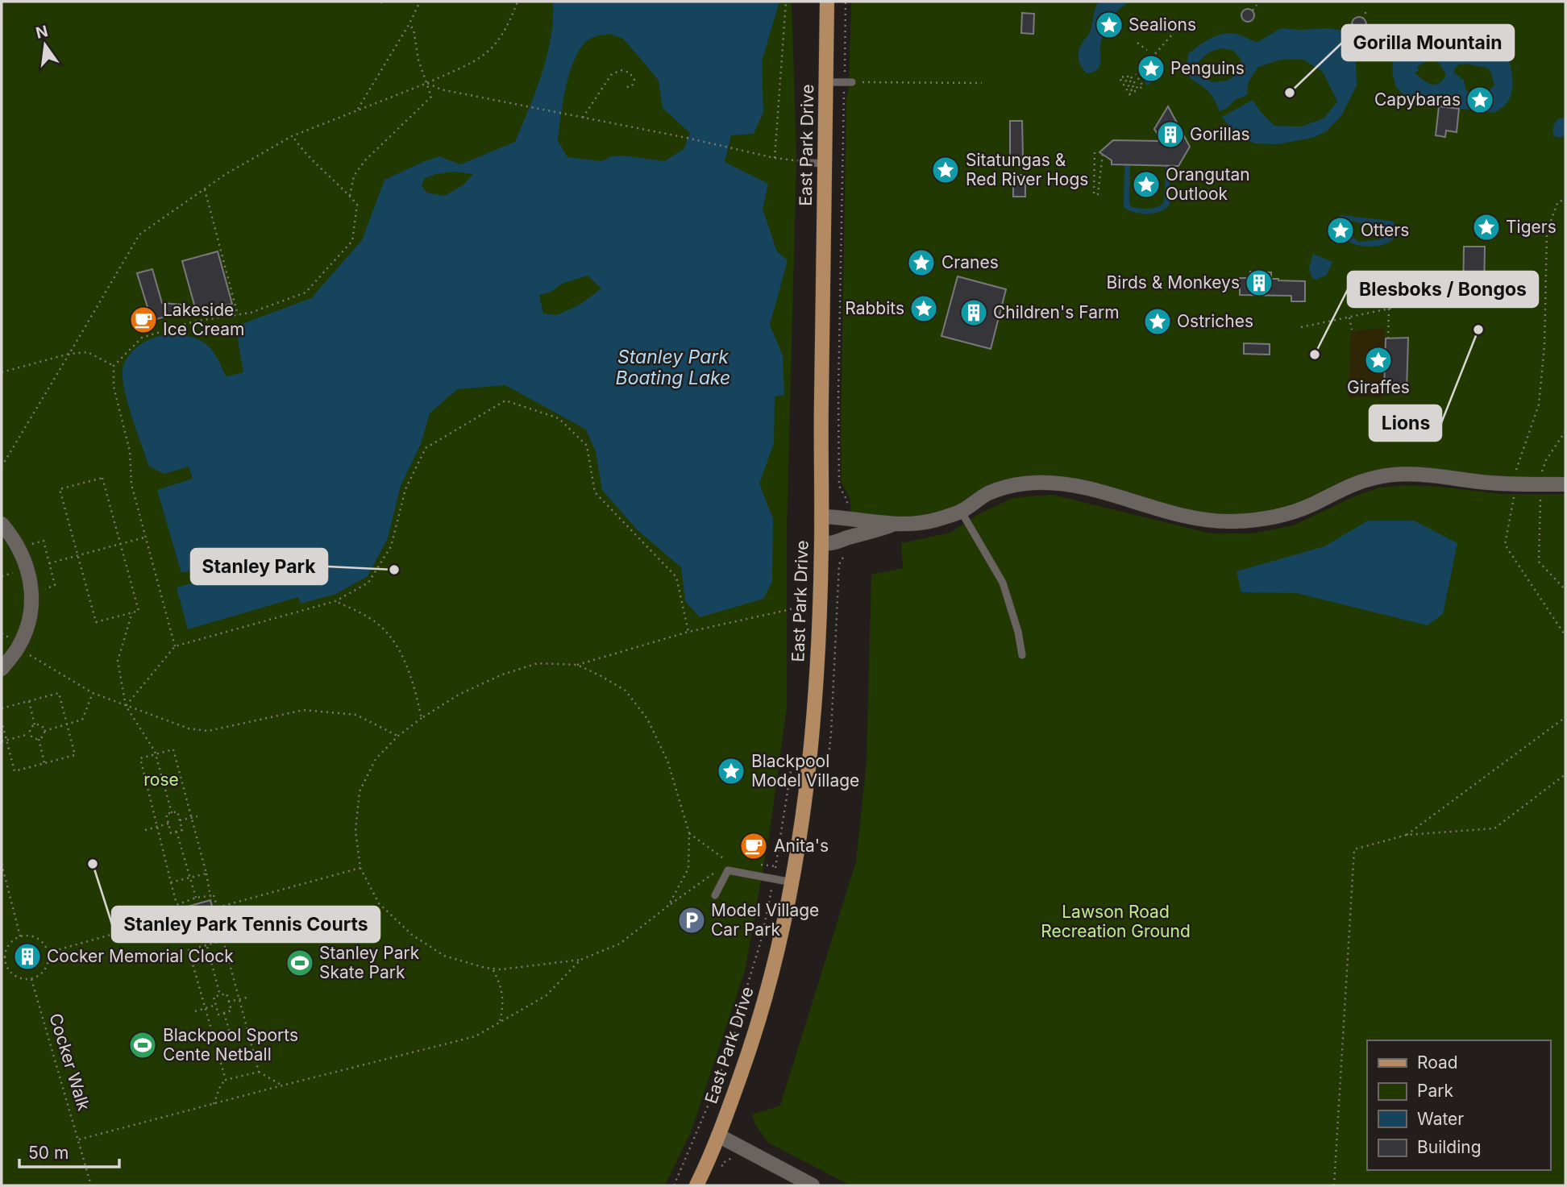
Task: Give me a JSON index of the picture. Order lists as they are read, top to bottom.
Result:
{
  "streets": {
    "main road": ["East Park Drive"],
    "path": ["Cocker Walk"]
  },
  "water": ["Stanley Park Boating Lake"],
  "parks": ["rose", "Lawson Road Recreation Ground"],
  "places": {
    "place": [
      "Sealions",
      "Penguins",
      "Capybaras",
      "Sitatungas & Red River Hogs",
      "Orangutan Outlook",
      "Tigers",
      "Otters",
      "Cranes",
      "Rabbits",
      "Ostriches",
      "Giraffes",
      "Blackpool Model Village"
    ],
    "other": [
      "Gorilla Mountain",
      "Lions",
      "Blesboks / Bongos",
      "Stanley Park",
      "Stanley Park Tennis Courts"
    ],
    "building": [
      "Gorillas",
      "Birds & Monkeys",
      "Children's Farm",
      "Cocker Memorial Clock"
    ],
    "cafe": ["Lakeside Ice Cream", "Anita's"],
    "parking": ["Model Village Car Park"],
    "sports": ["Stanley Park Skate Park", "Blackpool Sports Cente Netball"]
  },
  "legend": [
    "Road",
    "Park",
    "Water",
    "Building"
  ],
  "scale_bar": "50 m",
  "north": "top"
}
